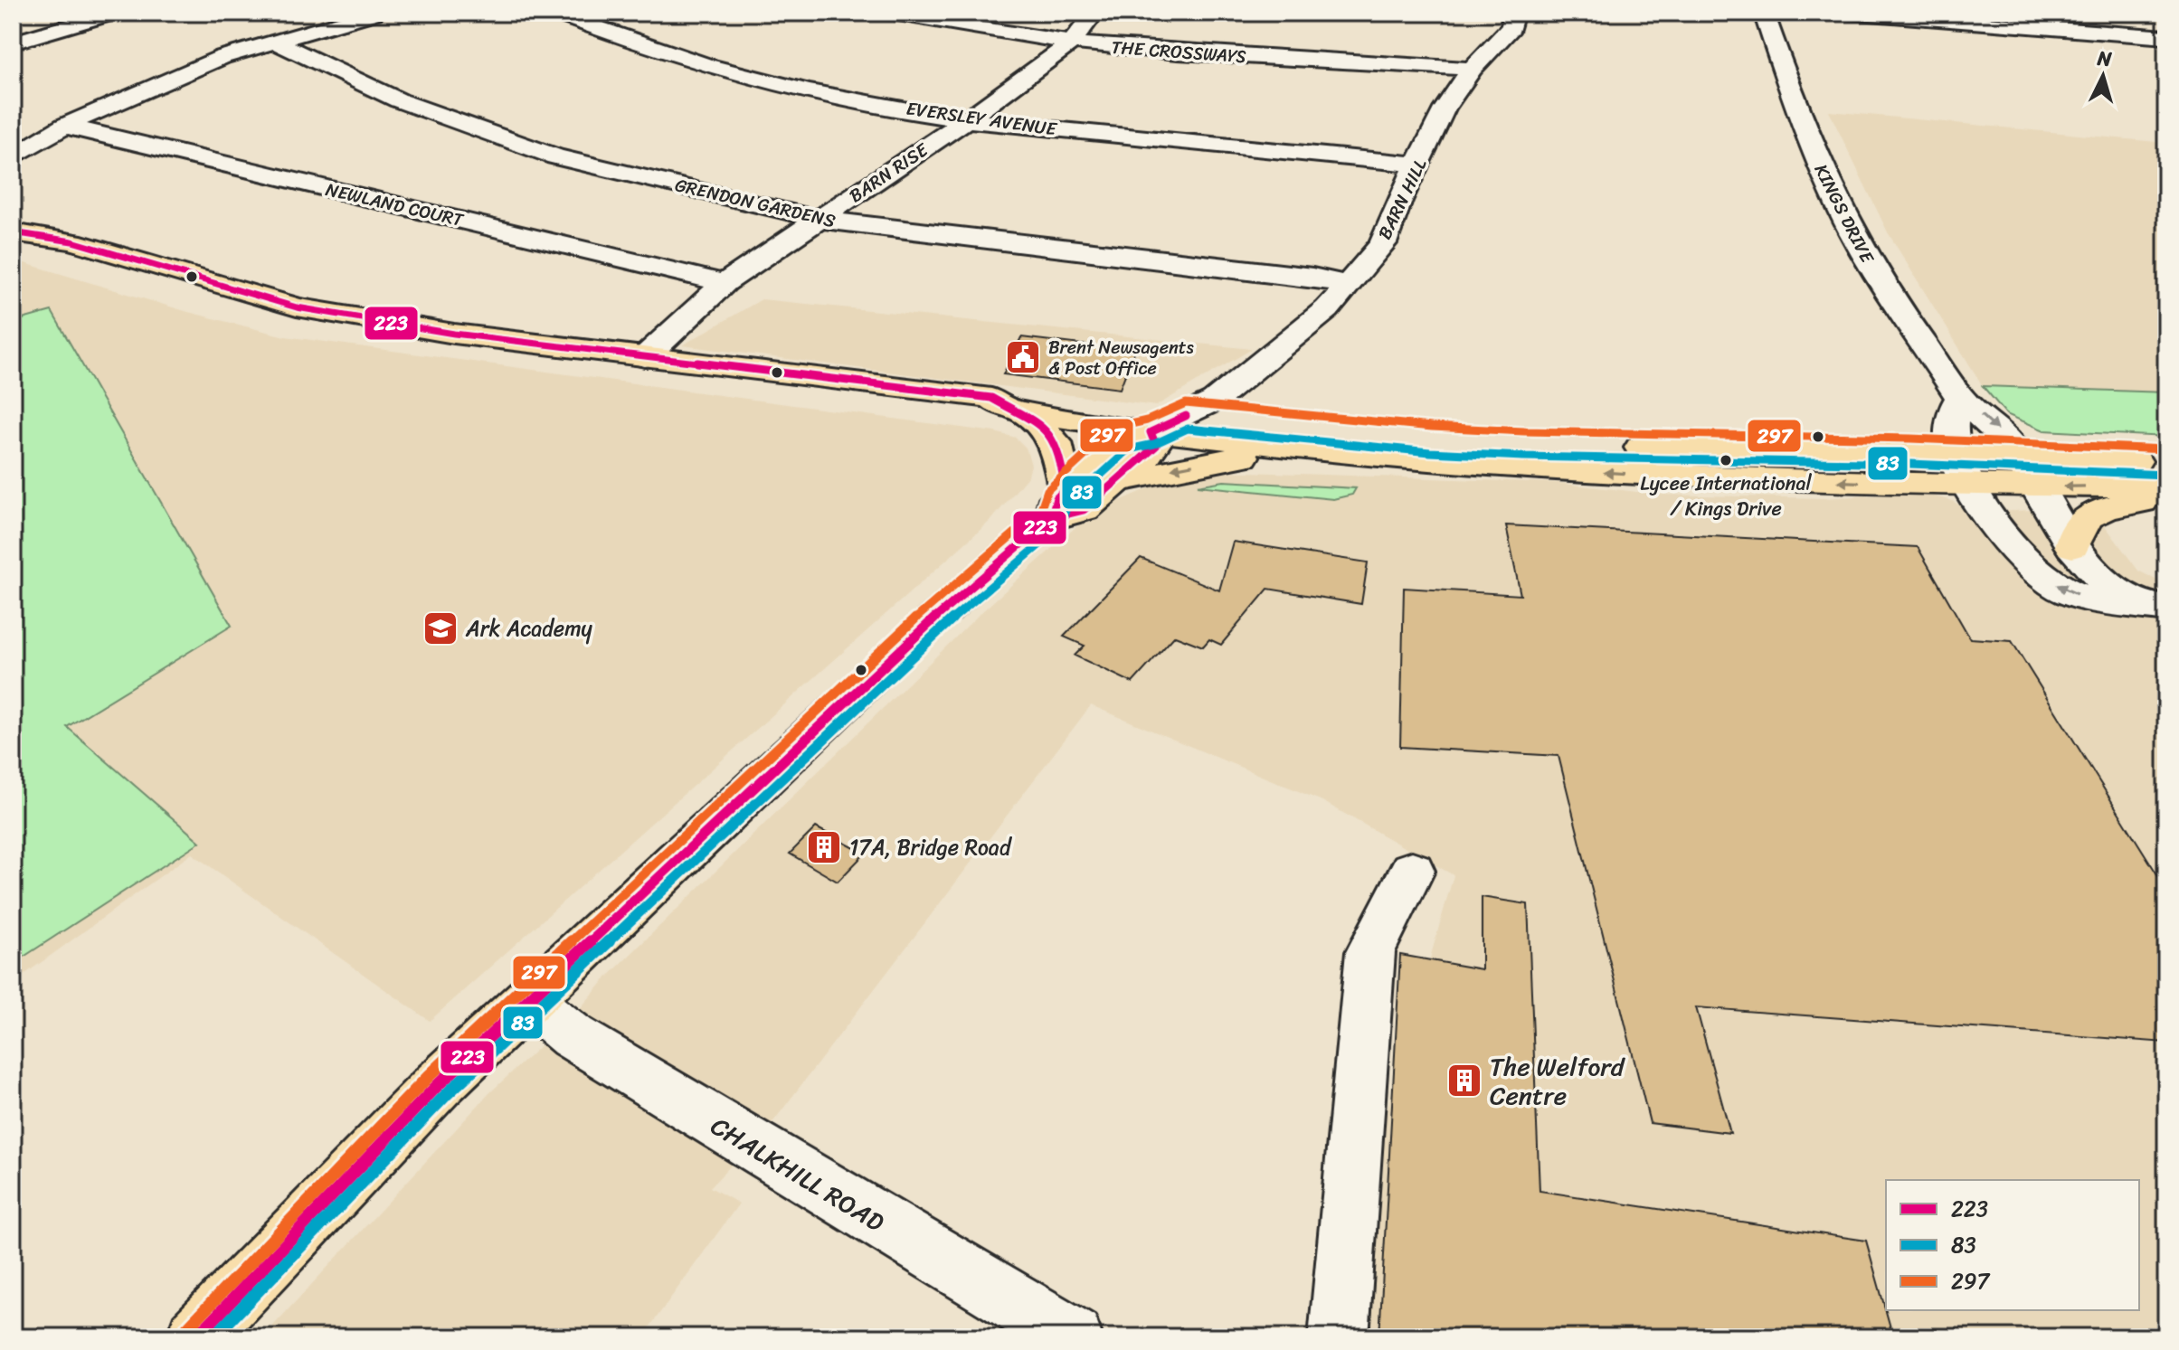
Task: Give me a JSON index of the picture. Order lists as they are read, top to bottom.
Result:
{
  "streets": {
    "street": [
      "THE CROSSWAYS",
      "EVERSLEY AVENUE",
      "BARN RISE",
      "BARN HILL",
      "GRENDON GARDENS",
      "NEWLAND COURT",
      "KINGS DRIVE",
      "CHALKHILL ROAD"
    ]
  },
  "crossings": [
    ["THE CROSSWAYS", "BARN RISE"],
    ["THE CROSSWAYS", "BARN HILL"],
    ["EVERSLEY AVENUE", "BARN RISE"],
    ["EVERSLEY AVENUE", "BARN HILL"],
    ["BARN RISE", "GRENDON GARDENS"],
    ["BARN RISE", "NEWLAND COURT"],
    ["BARN HILL", "GRENDON GARDENS"]
  ],
  "places": {
    "public building": ["Brent Newsagents & Post Office"],
    "other": ["Lycee International / Kings Drive"],
    "school or university": ["Ark Academy"],
    "building": ["17A, Bridge Road", "The Welford Centre"]
  },
  "lines": ["transit line 223", "transit line 297", "transit line 83"],
  "legend": ["223", "83", "297"],
  "north": "top"
}
